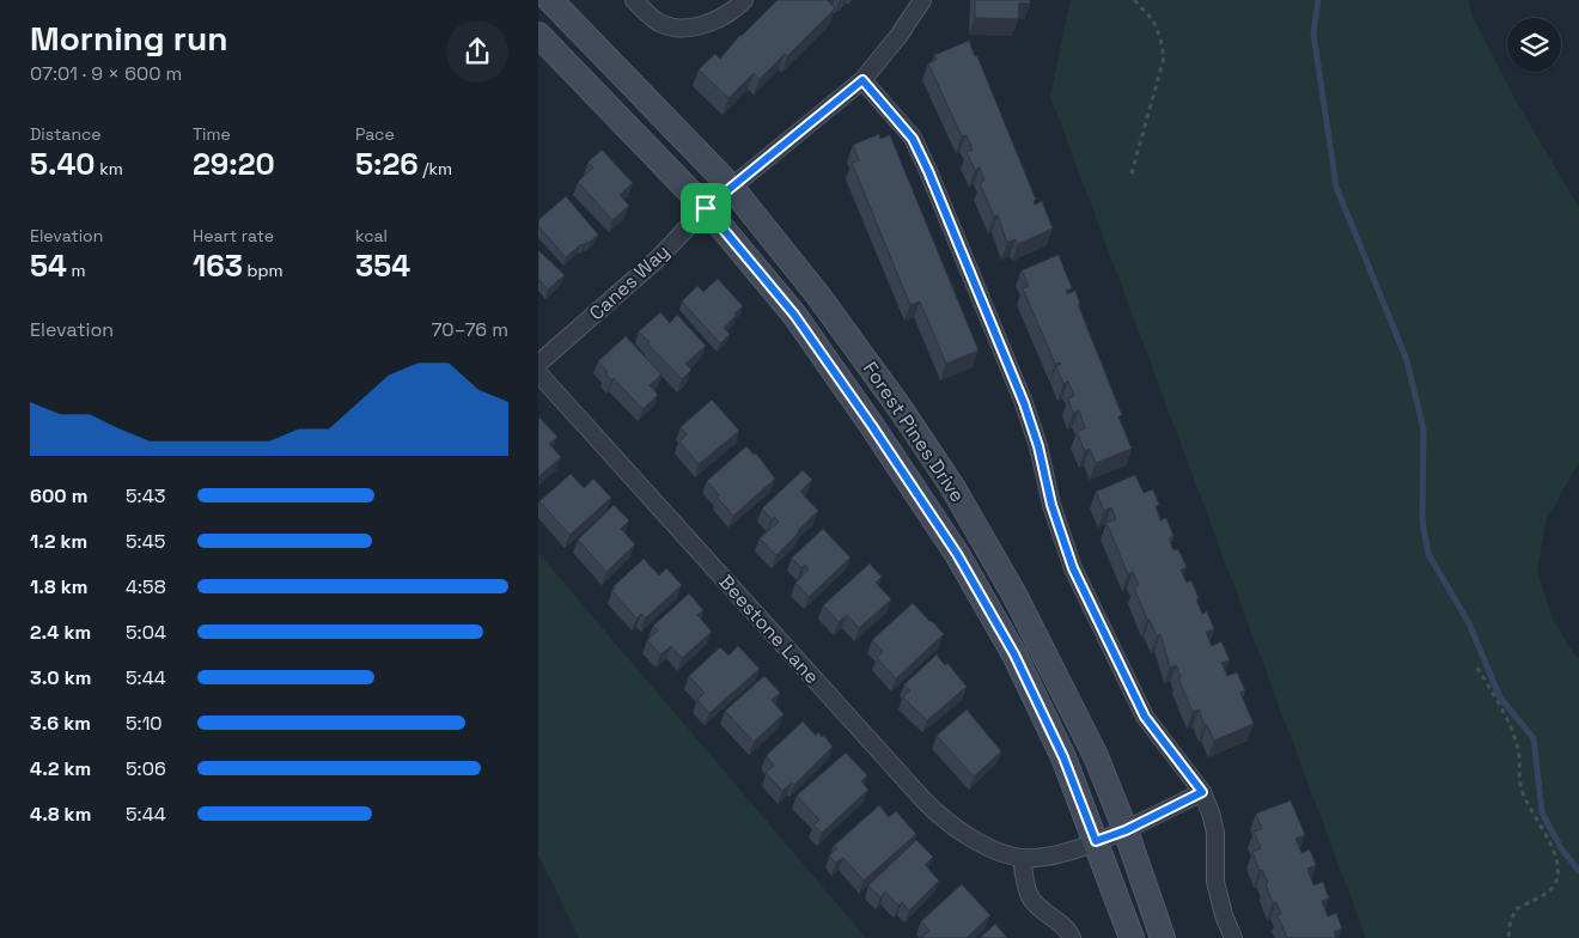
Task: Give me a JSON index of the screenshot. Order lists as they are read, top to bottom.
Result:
{
  "streets": {
    "street": ["Canes Way", "Forest Pines Drive", "Beestone Lane"]
  },
  "crossings": [
    ["Canes Way", "Forest Pines Drive"],
    ["Forest Pines Drive", "Beestone Lane"]
  ],
  "page": {
    "heading": ["Morning run", "07:01 · 9 × 600 m"],
    "stats": [
      ["Distance", "5.40 km"],
      ["Time", "29:20"],
      ["Pace", "5:26 /km"],
      ["Elevation", "54 m"],
      ["Heart rate", "163 bpm"],
      ["kcal", "354"]
    ],
    "chart": ["Elevation", "70–76 m"],
    "list": [
      {
        "name": "600 m",
        "note": "5:43"
      },
      {
        "name": "1.2 km",
        "note": "5:45"
      },
      {
        "name": "1.8 km",
        "note": "4:58"
      },
      {
        "name": "2.4 km",
        "note": "5:04"
      },
      {
        "name": "3.0 km",
        "note": "5:44"
      },
      {
        "name": "3.6 km",
        "note": "5:10"
      },
      {
        "name": "4.2 km",
        "note": "5:06"
      },
      {
        "name": "4.8 km",
        "note": "5:44"
      }
    ]
  }
}
